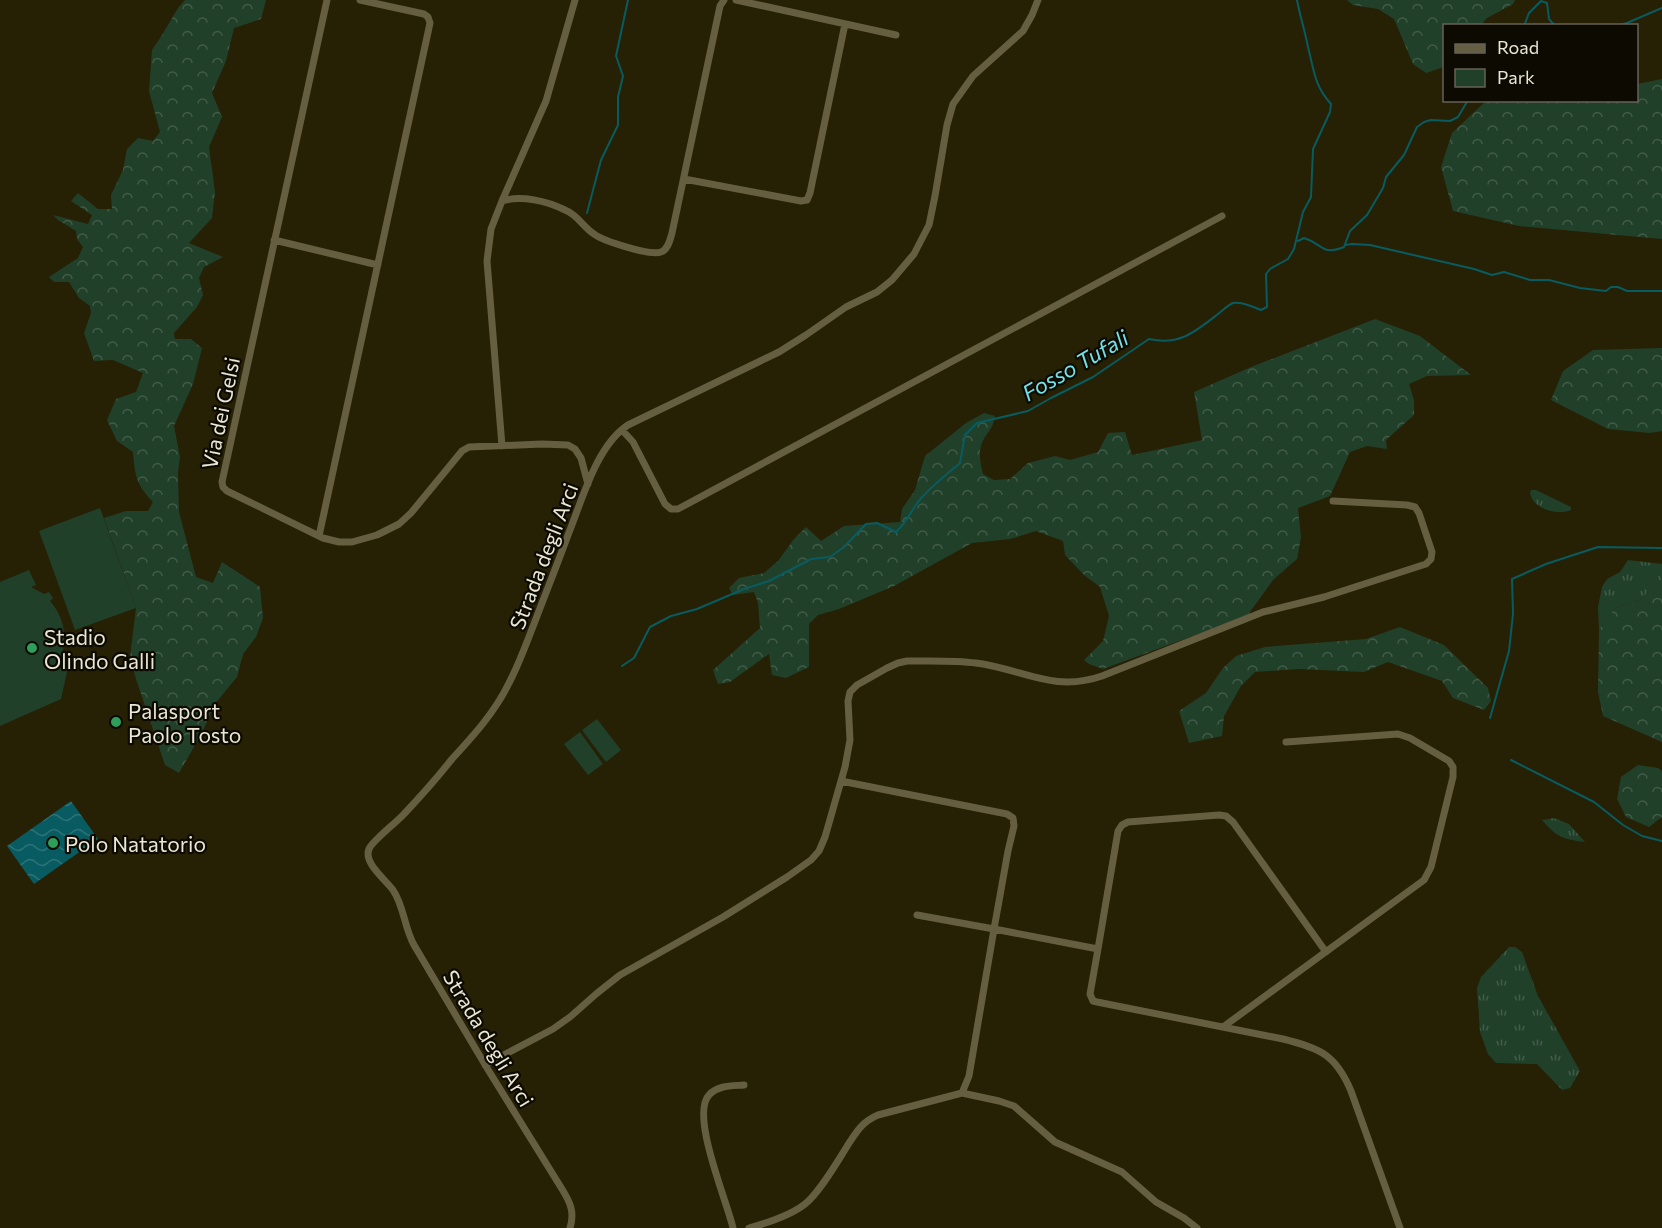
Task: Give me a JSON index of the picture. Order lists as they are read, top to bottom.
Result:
{
  "streets": {
    "street": ["Via dei Gelsi", "Strada degli Arci"]
  },
  "crossings": [
    ["Via dei Gelsi", "Strada degli Arci"]
  ],
  "water": ["Fosso Tufali"],
  "places": ["Stadio Olindo Galli", "Palasport Paolo Tosto", "Polo Natatorio"],
  "legend": ["Road", "Park"]
}
